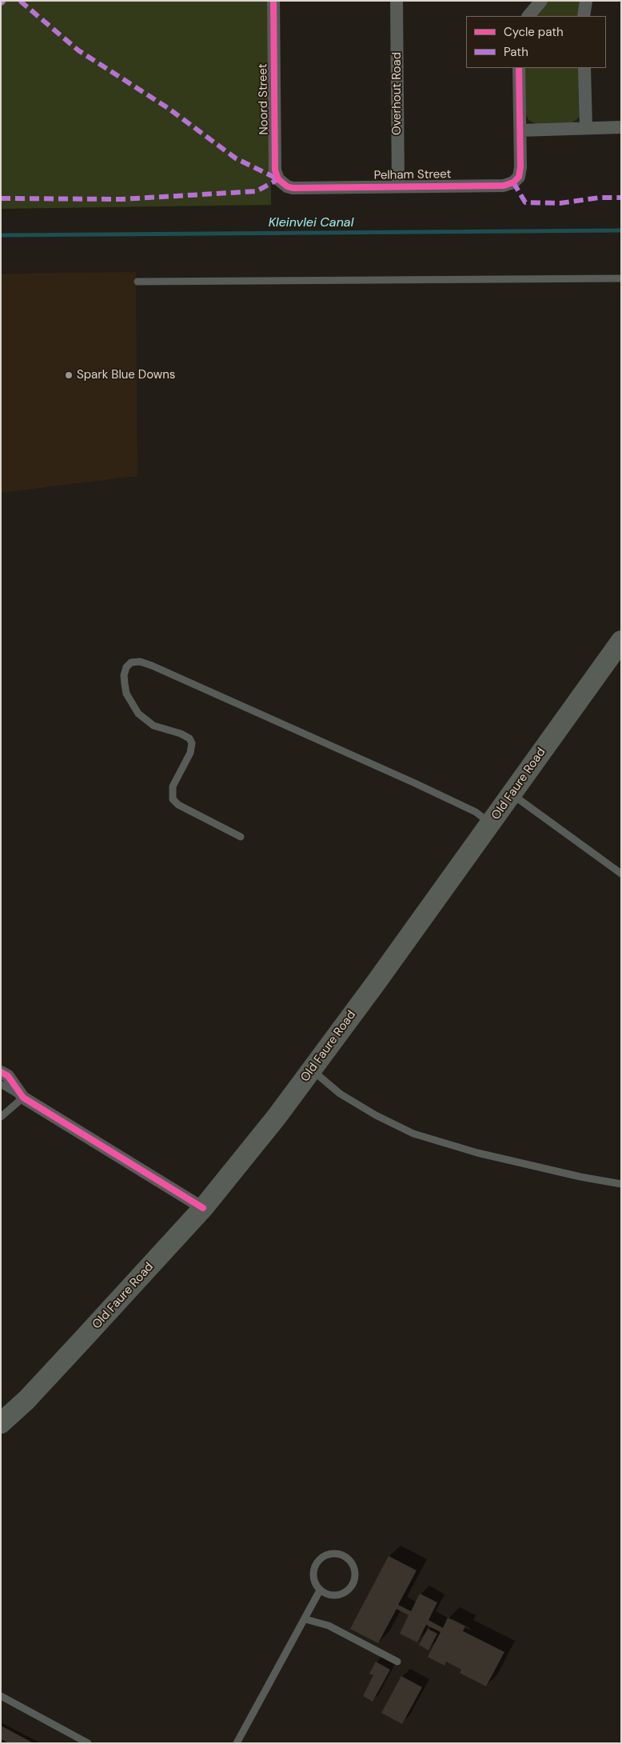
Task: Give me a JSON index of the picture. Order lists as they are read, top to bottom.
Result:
{
  "streets": {
    "main road": ["Old Faure Road"],
    "street": ["Overhout Road", "Noord Street", "Pelham Street"]
  },
  "crossings": [
    ["Overhout Road", "Pelham Street"],
    ["Noord Street", "Pelham Street"]
  ],
  "water": ["Kleinvlei Canal"],
  "places": ["Spark Blue Downs"],
  "legend": ["Cycle path", "Path"]
}
